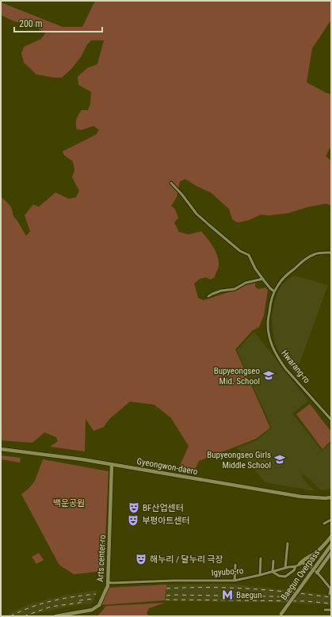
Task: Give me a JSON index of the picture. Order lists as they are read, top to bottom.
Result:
{
  "streets": {
    "main road": ["Gyeongwon-daero", "Arts center-ro", "Baegun Overpass"],
    "street": ["Hwarang-ro", "Igyubo-ro"]
  },
  "crossings": [
    ["Gyeongwon-daero", "Arts center-ro"],
    ["Arts center-ro", "Igyubo-ro"]
  ],
  "parks": ["백운공원"],
  "places": {
    "school or university": ["Bupyeongseo Mid. School", "Bupyeongseo Girls Middle School"],
    "theatre": ["BF산업센터", "부평아트센터", "해누리 / 달누리 극장"],
    "metro station": ["Baegun"]
  },
  "scale_bar": "200 m"
}
